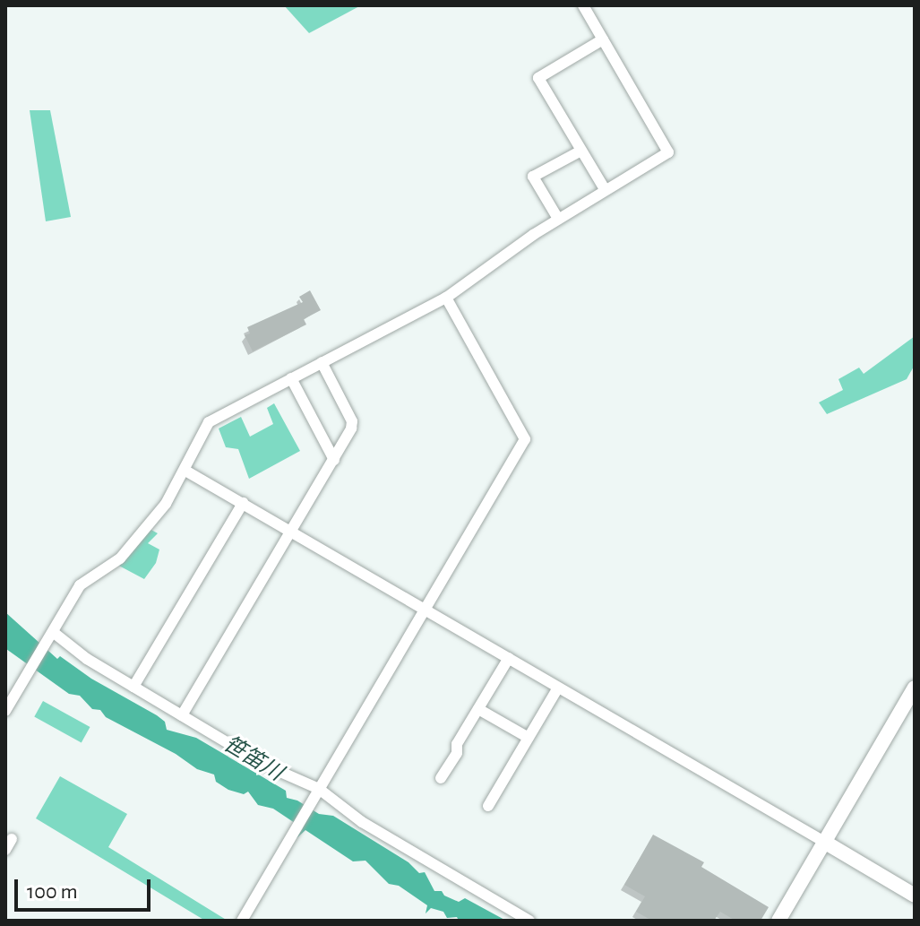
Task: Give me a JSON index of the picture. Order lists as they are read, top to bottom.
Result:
{
  "water": ["笹笛川"],
  "scale_bar": "100 m"
}
